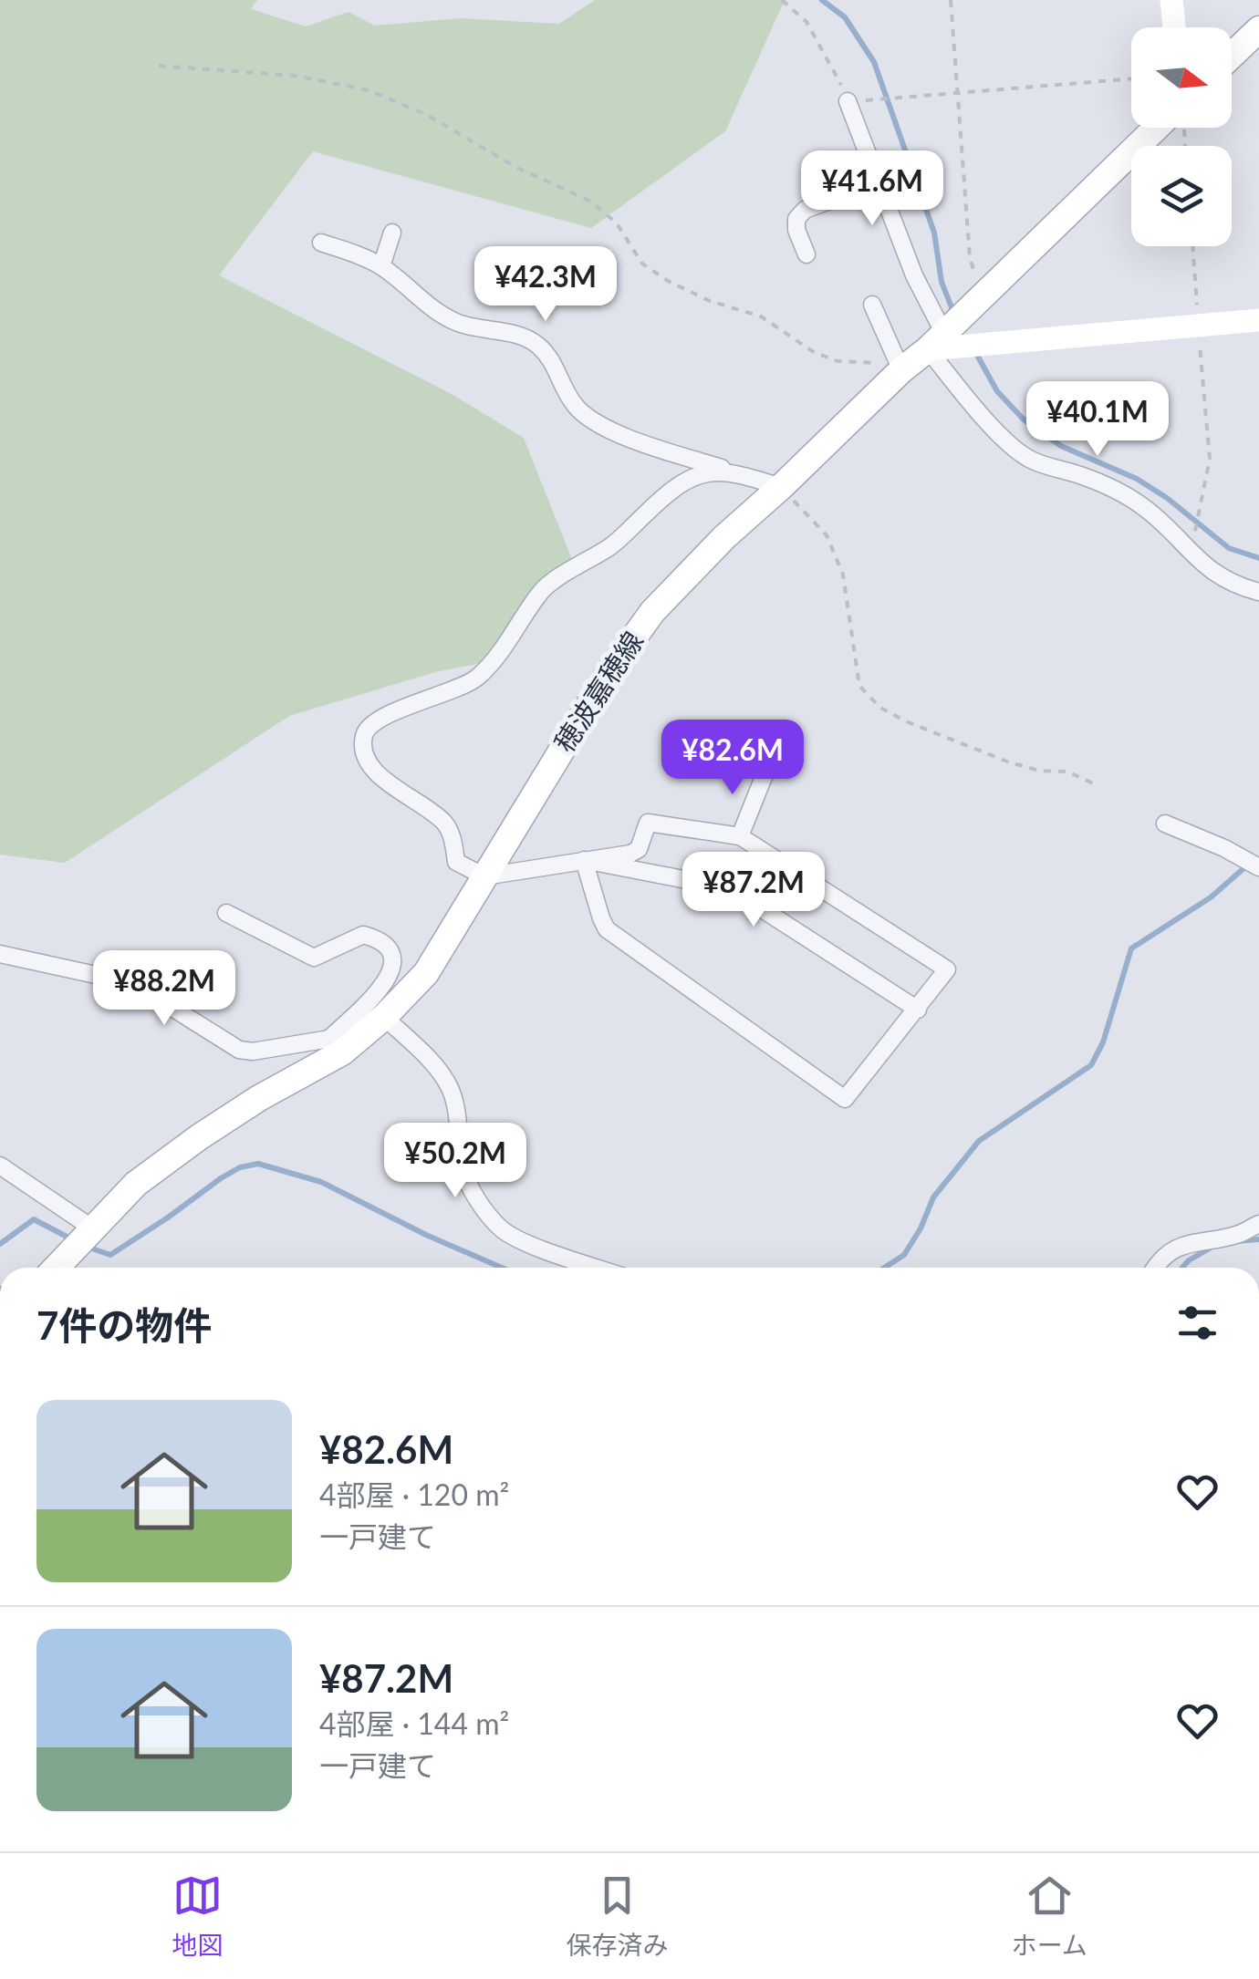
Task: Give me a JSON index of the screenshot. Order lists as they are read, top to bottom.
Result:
{
  "streets": {
    "main road": ["穂波嘉穂線"]
  },
  "north": "right",
  "page": {
    "price": [
      "¥41.6M",
      "¥42.3M",
      "¥40.1M",
      "¥82.6M",
      "¥87.2M",
      "¥88.2M",
      "¥50.2M"
    ],
    "heading": "7件の物件",
    "list": [
      {
        "name": "¥82.6M",
        "note": "4部屋 · 120 m² · 一戸建て"
      },
      {
        "name": "¥87.2M",
        "note": "4部屋 · 144 m² · 一戸建て"
      }
    ],
    "tabs": ["地図", "保存済み", "ホーム"]
  }
}
